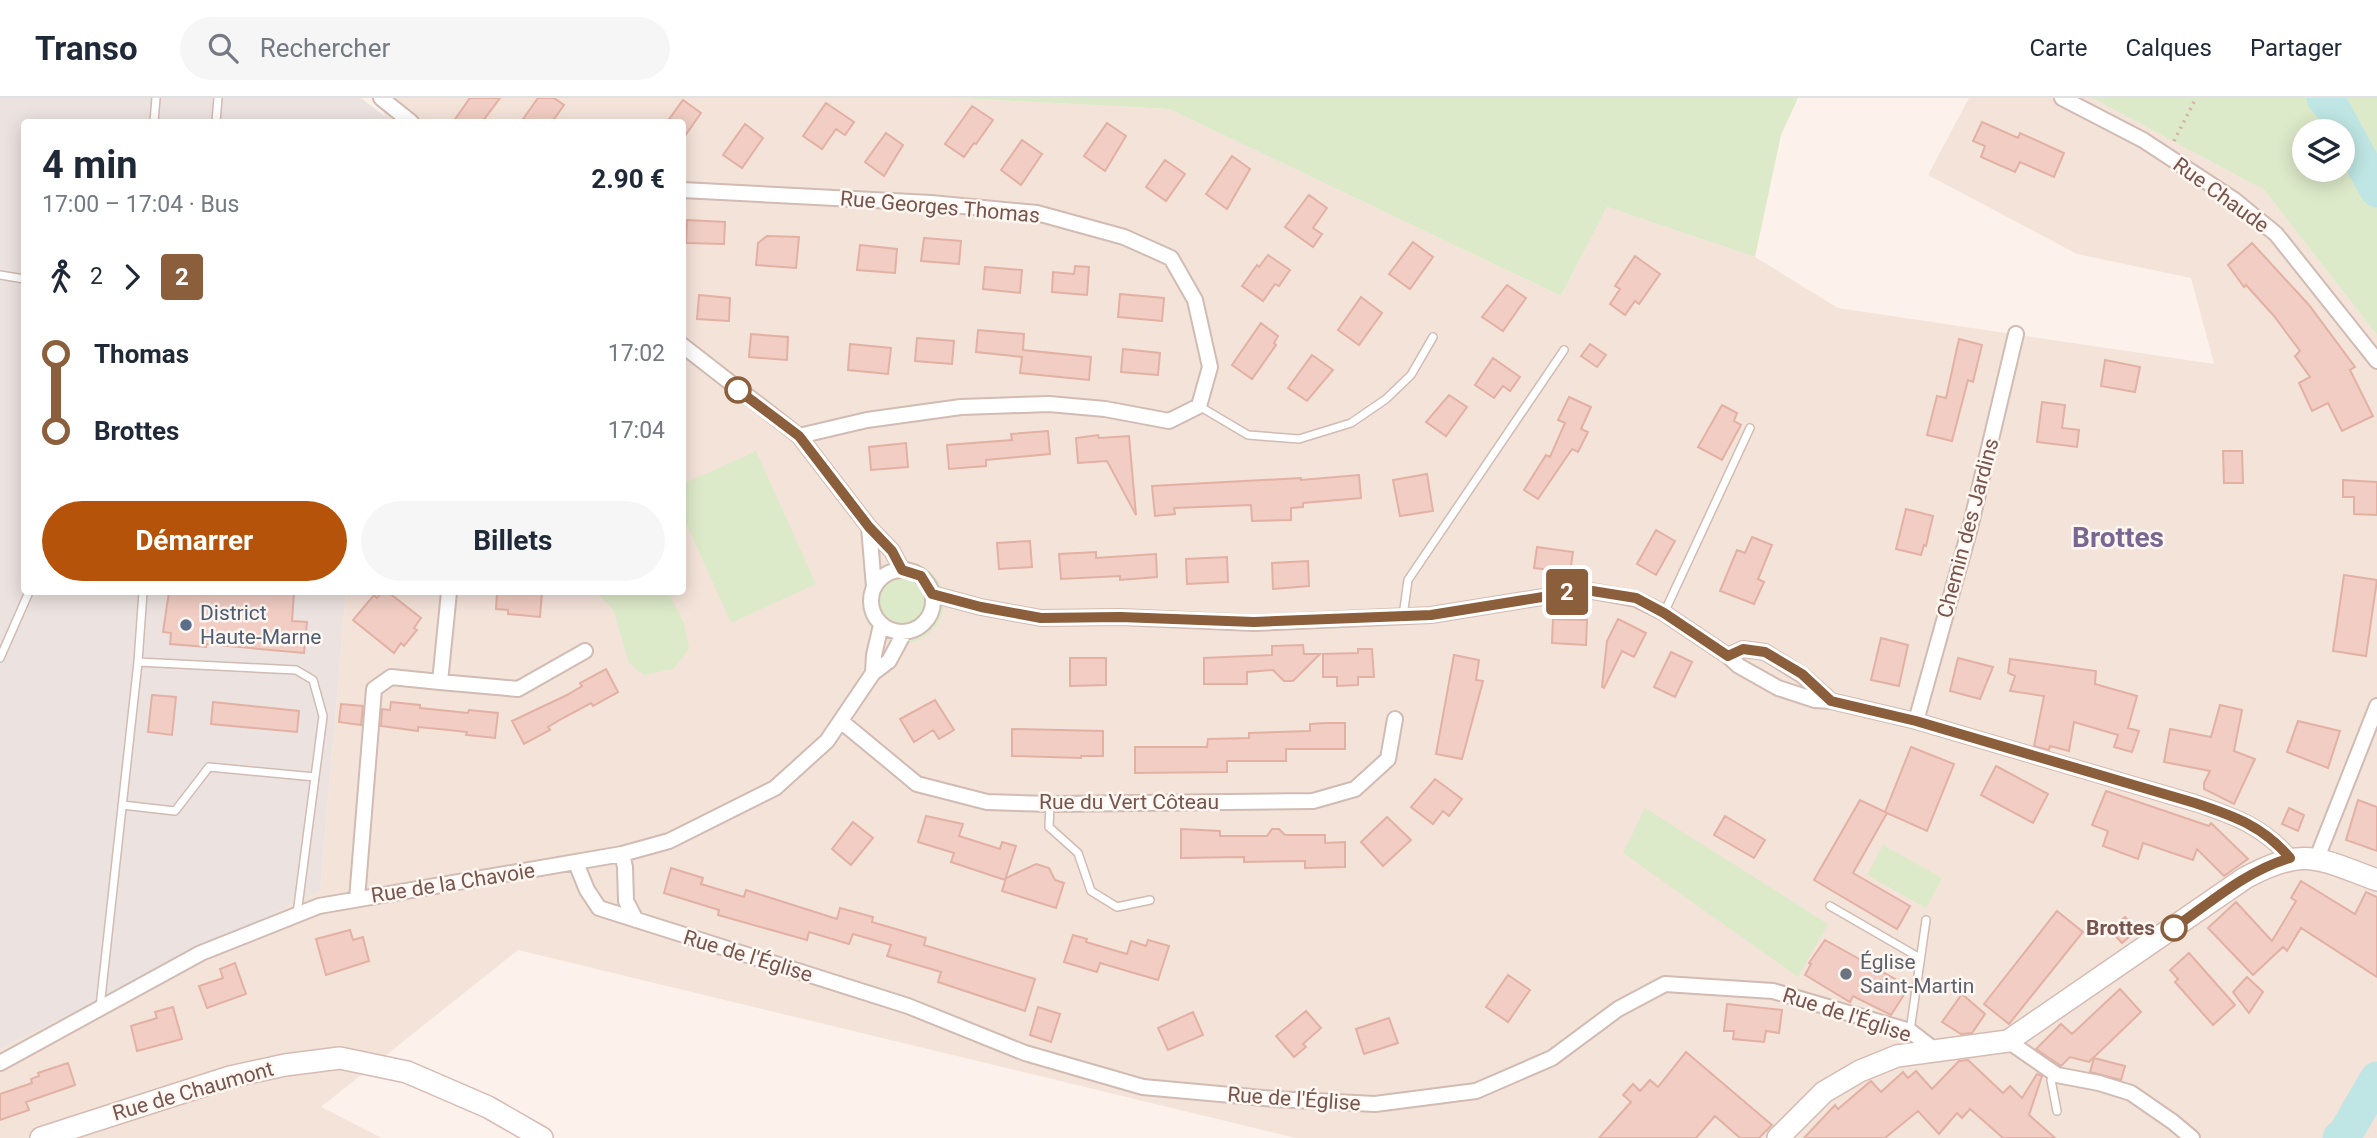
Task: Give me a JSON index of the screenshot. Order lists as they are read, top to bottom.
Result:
{
  "streets": {
    "street": [
      "Rue Chaude",
      "Rue Georges Thomas",
      "Chemin des Jardins",
      "Rue du Vert Côteau",
      "Rue de la Chavoie",
      "Rue de l'Église",
      "Rue de Chaumont"
    ]
  },
  "crossings": [
    ["Rue du Vert Côteau", "Rue de la Chavoie"],
    ["Rue de la Chavoie", "Rue de l'Église"]
  ],
  "districts": ["Brottes"],
  "places": ["District Haute-Marne", "Brottes", "Église Saint-Martin"],
  "lines": ["bus line 2"],
  "page": {
    "header": "Transo",
    "search": "Rechercher",
    "nav": ["Carte", "Calques", "Partager"],
    "on_map": "2",
    "heading": ["4 min", "17:00 – 17:04 · Bus", "2.90 €"],
    "legs": ["2", "2"],
    "list": [
      {
        "name": "Thomas",
        "value": "17:02"
      },
      {
        "name": "Brottes",
        "value": "17:04"
      }
    ],
    "buttons": ["Démarrer", "Billets"]
  }
}
